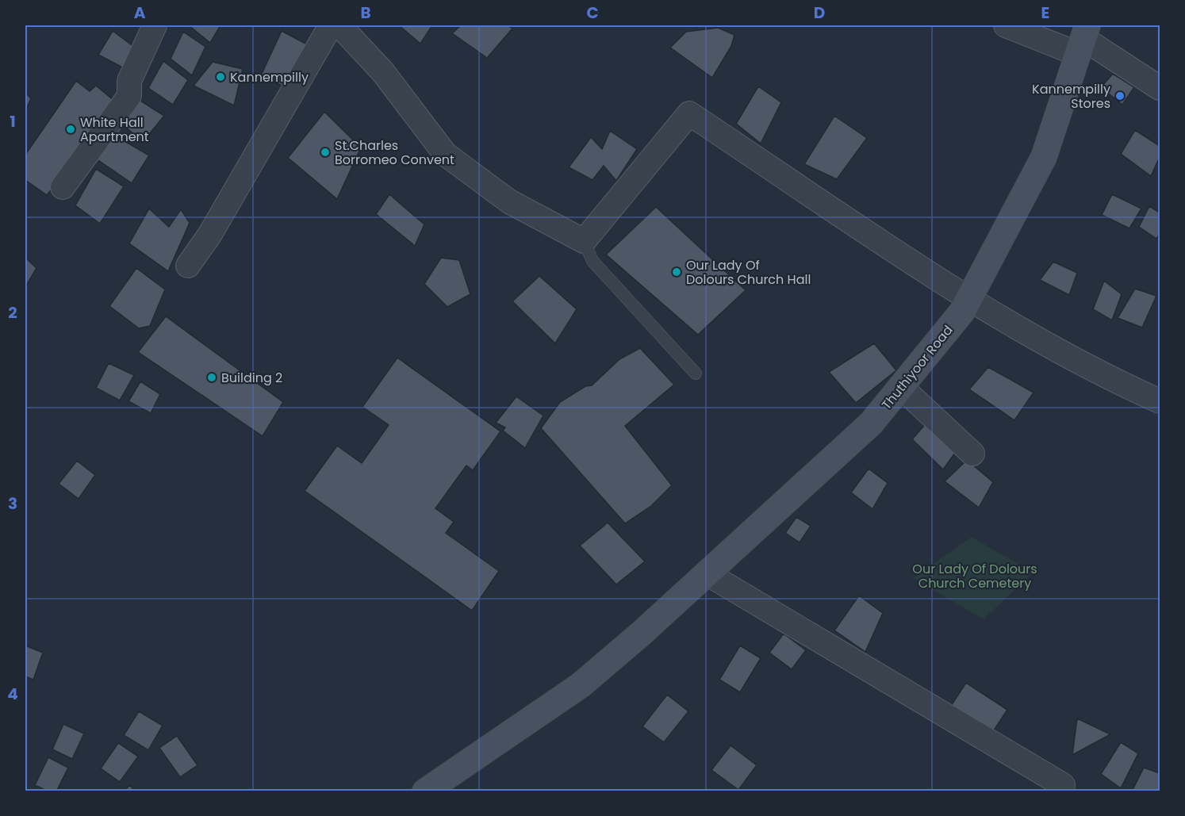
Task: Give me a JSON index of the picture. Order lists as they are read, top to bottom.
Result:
{
  "streets": {
    "main road": ["Thuthiyoor Road"]
  },
  "parks": ["Our Lady Of Dolours Church Cemetery"],
  "places": [
    "Kannempilly",
    "Kannempilly Stores",
    "White Hall Apartment",
    "St.Charles Borromeo Convent",
    "Our Lady Of Dolours Church Hall",
    "Building 2"
  ],
  "grid": {
    "columns": [
      "A",
      "B",
      "C",
      "D",
      "E"
    ],
    "rows": [
      "1",
      "2",
      "3",
      "4"
    ]
  }
}
